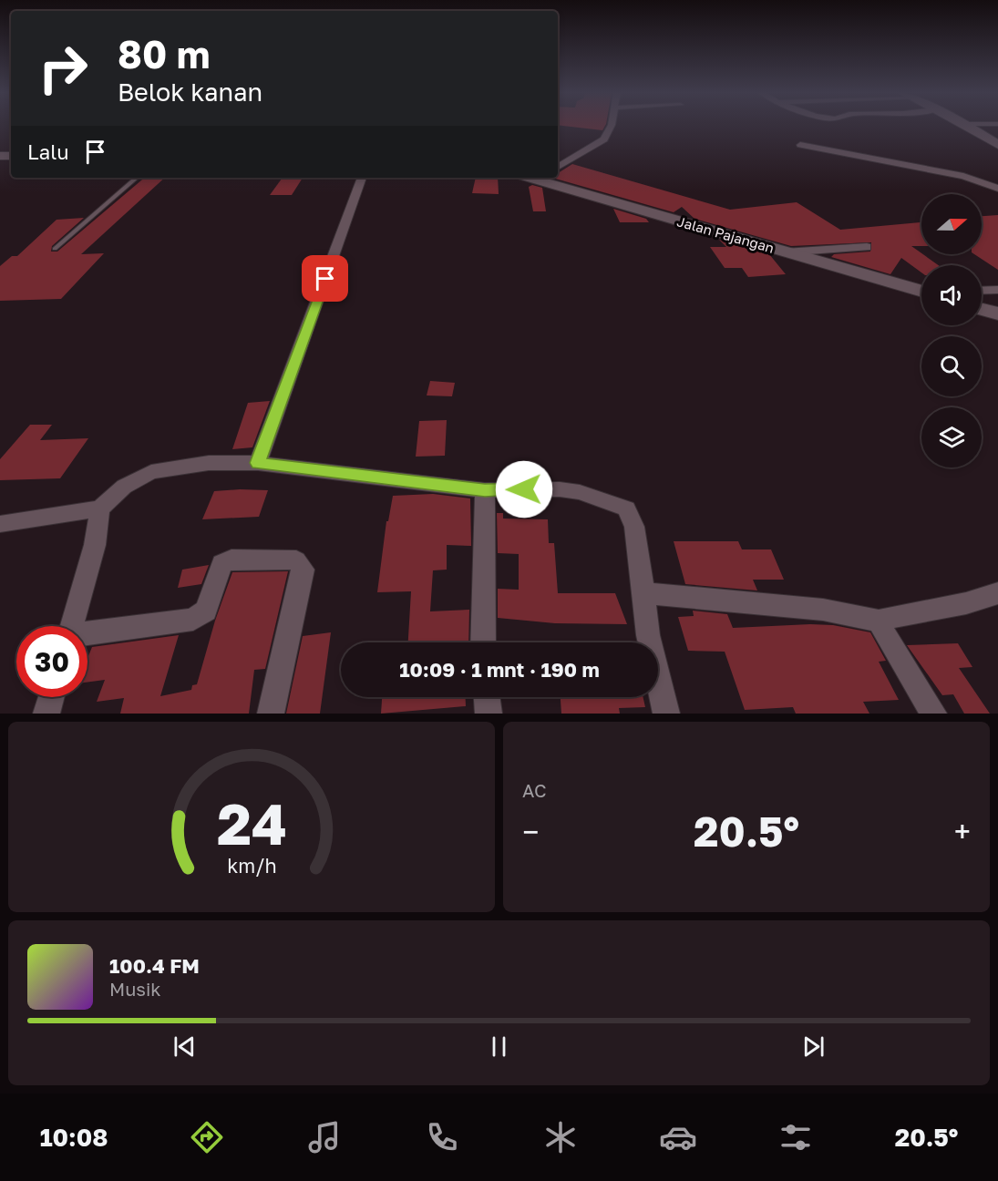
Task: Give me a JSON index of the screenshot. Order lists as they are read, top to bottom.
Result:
{
  "streets": {
    "main road": ["Jalan Pajangan"]
  },
  "north": "right",
  "page": {
    "turn": ["80 m", "Belok kanan"],
    "then": "Lalu",
    "limit": "30",
    "trip": "10:09 · 1 mnt · 190 m",
    "tile": "AC",
    "heat": ["−", "20.5°", "+"],
    "song": ["100.4 FM", "Musik"],
    "tabs": ["10:08", "20.5°"],
    "gauge": ["24", "km/h"]
  }
}
